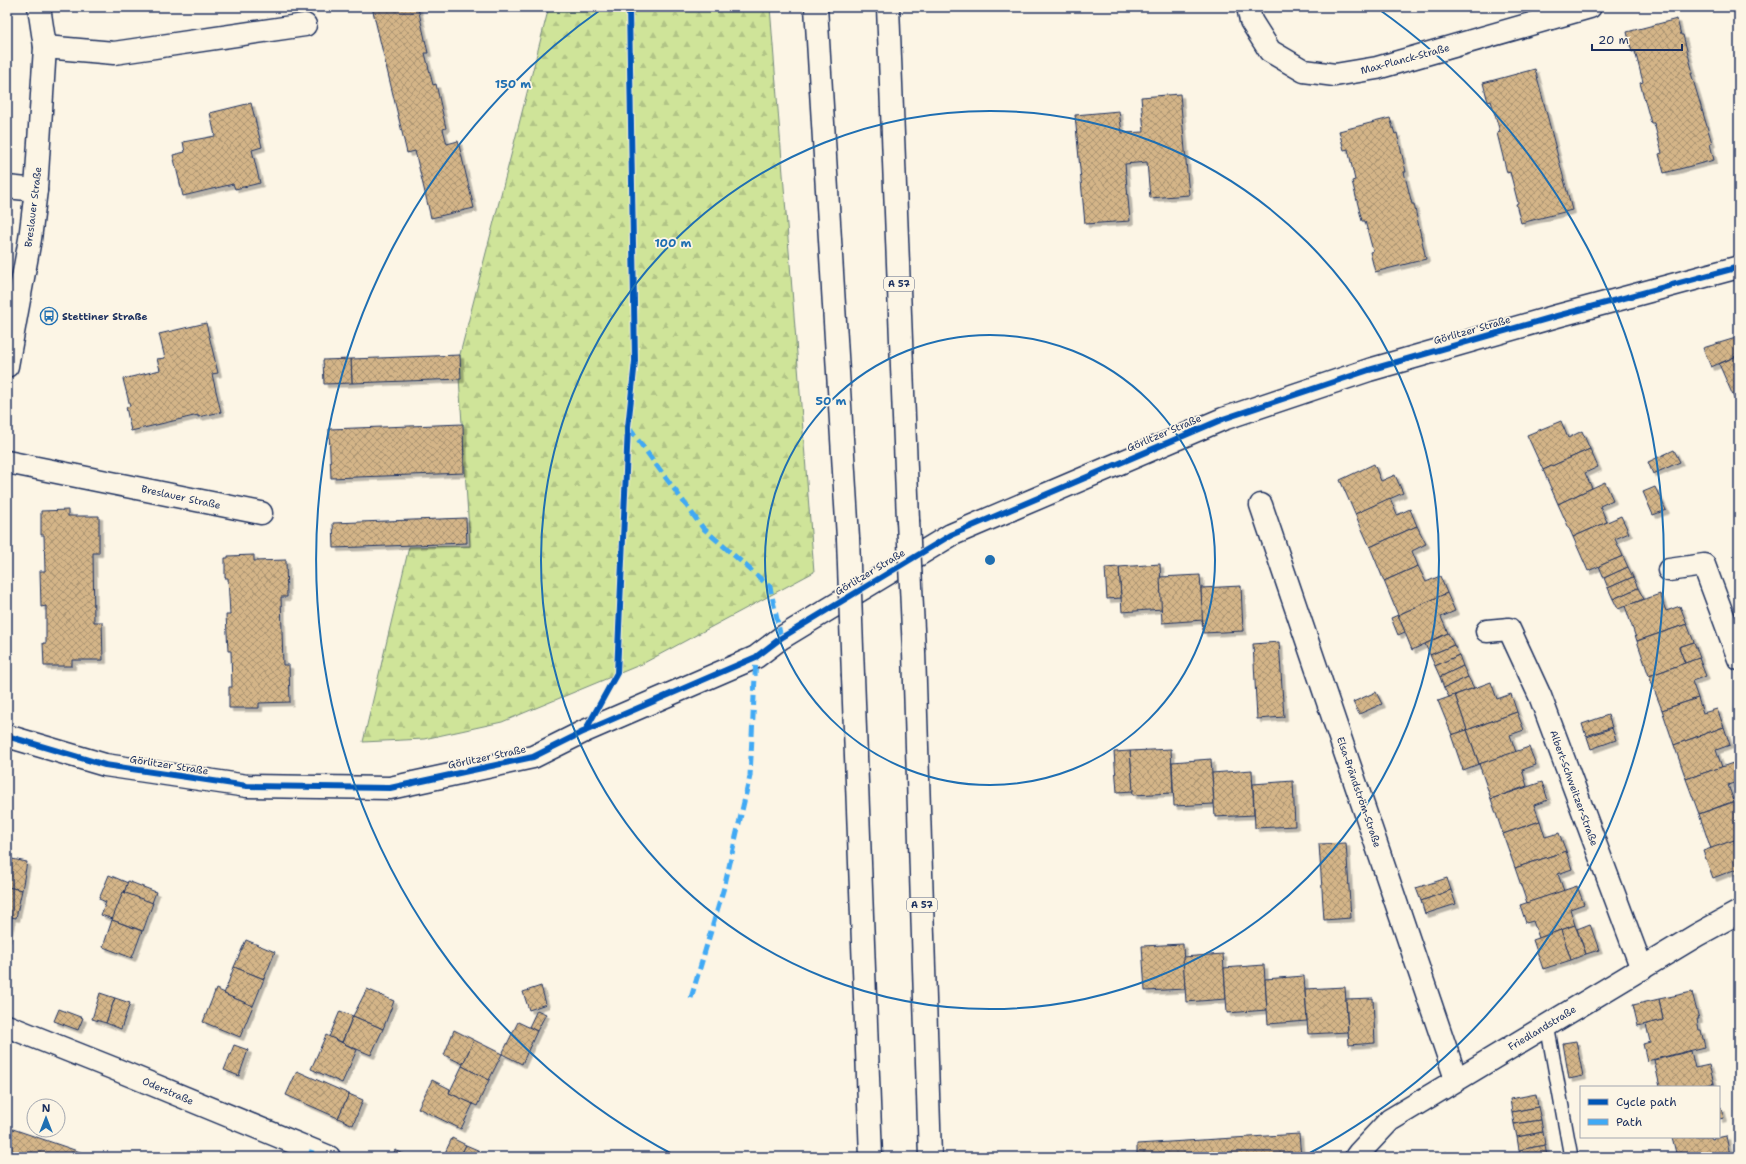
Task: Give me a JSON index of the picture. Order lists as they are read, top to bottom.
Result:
{
  "streets": {
    "main road": [
      "Max-Planck-Straße",
      "Breslauer Straße",
      "A 57",
      "Görlitzer Straße",
      "Albert-Schweitzer-Straße",
      "Elsa-Brändström-Straße",
      "Friedlandstraße",
      "Oderstraße"
    ]
  },
  "crossings": [
    ["Albert-Schweitzer-Straße", "Friedlandstraße"],
    ["Elsa-Brändström-Straße", "Friedlandstraße"]
  ],
  "places": {
    "bus stop": ["Stettiner Straße"]
  },
  "legend": ["Cycle path", "Path"],
  "scale_bar": "20 m",
  "north": "top",
  "rings": ["150 m", "100 m", "50 m"]
}
